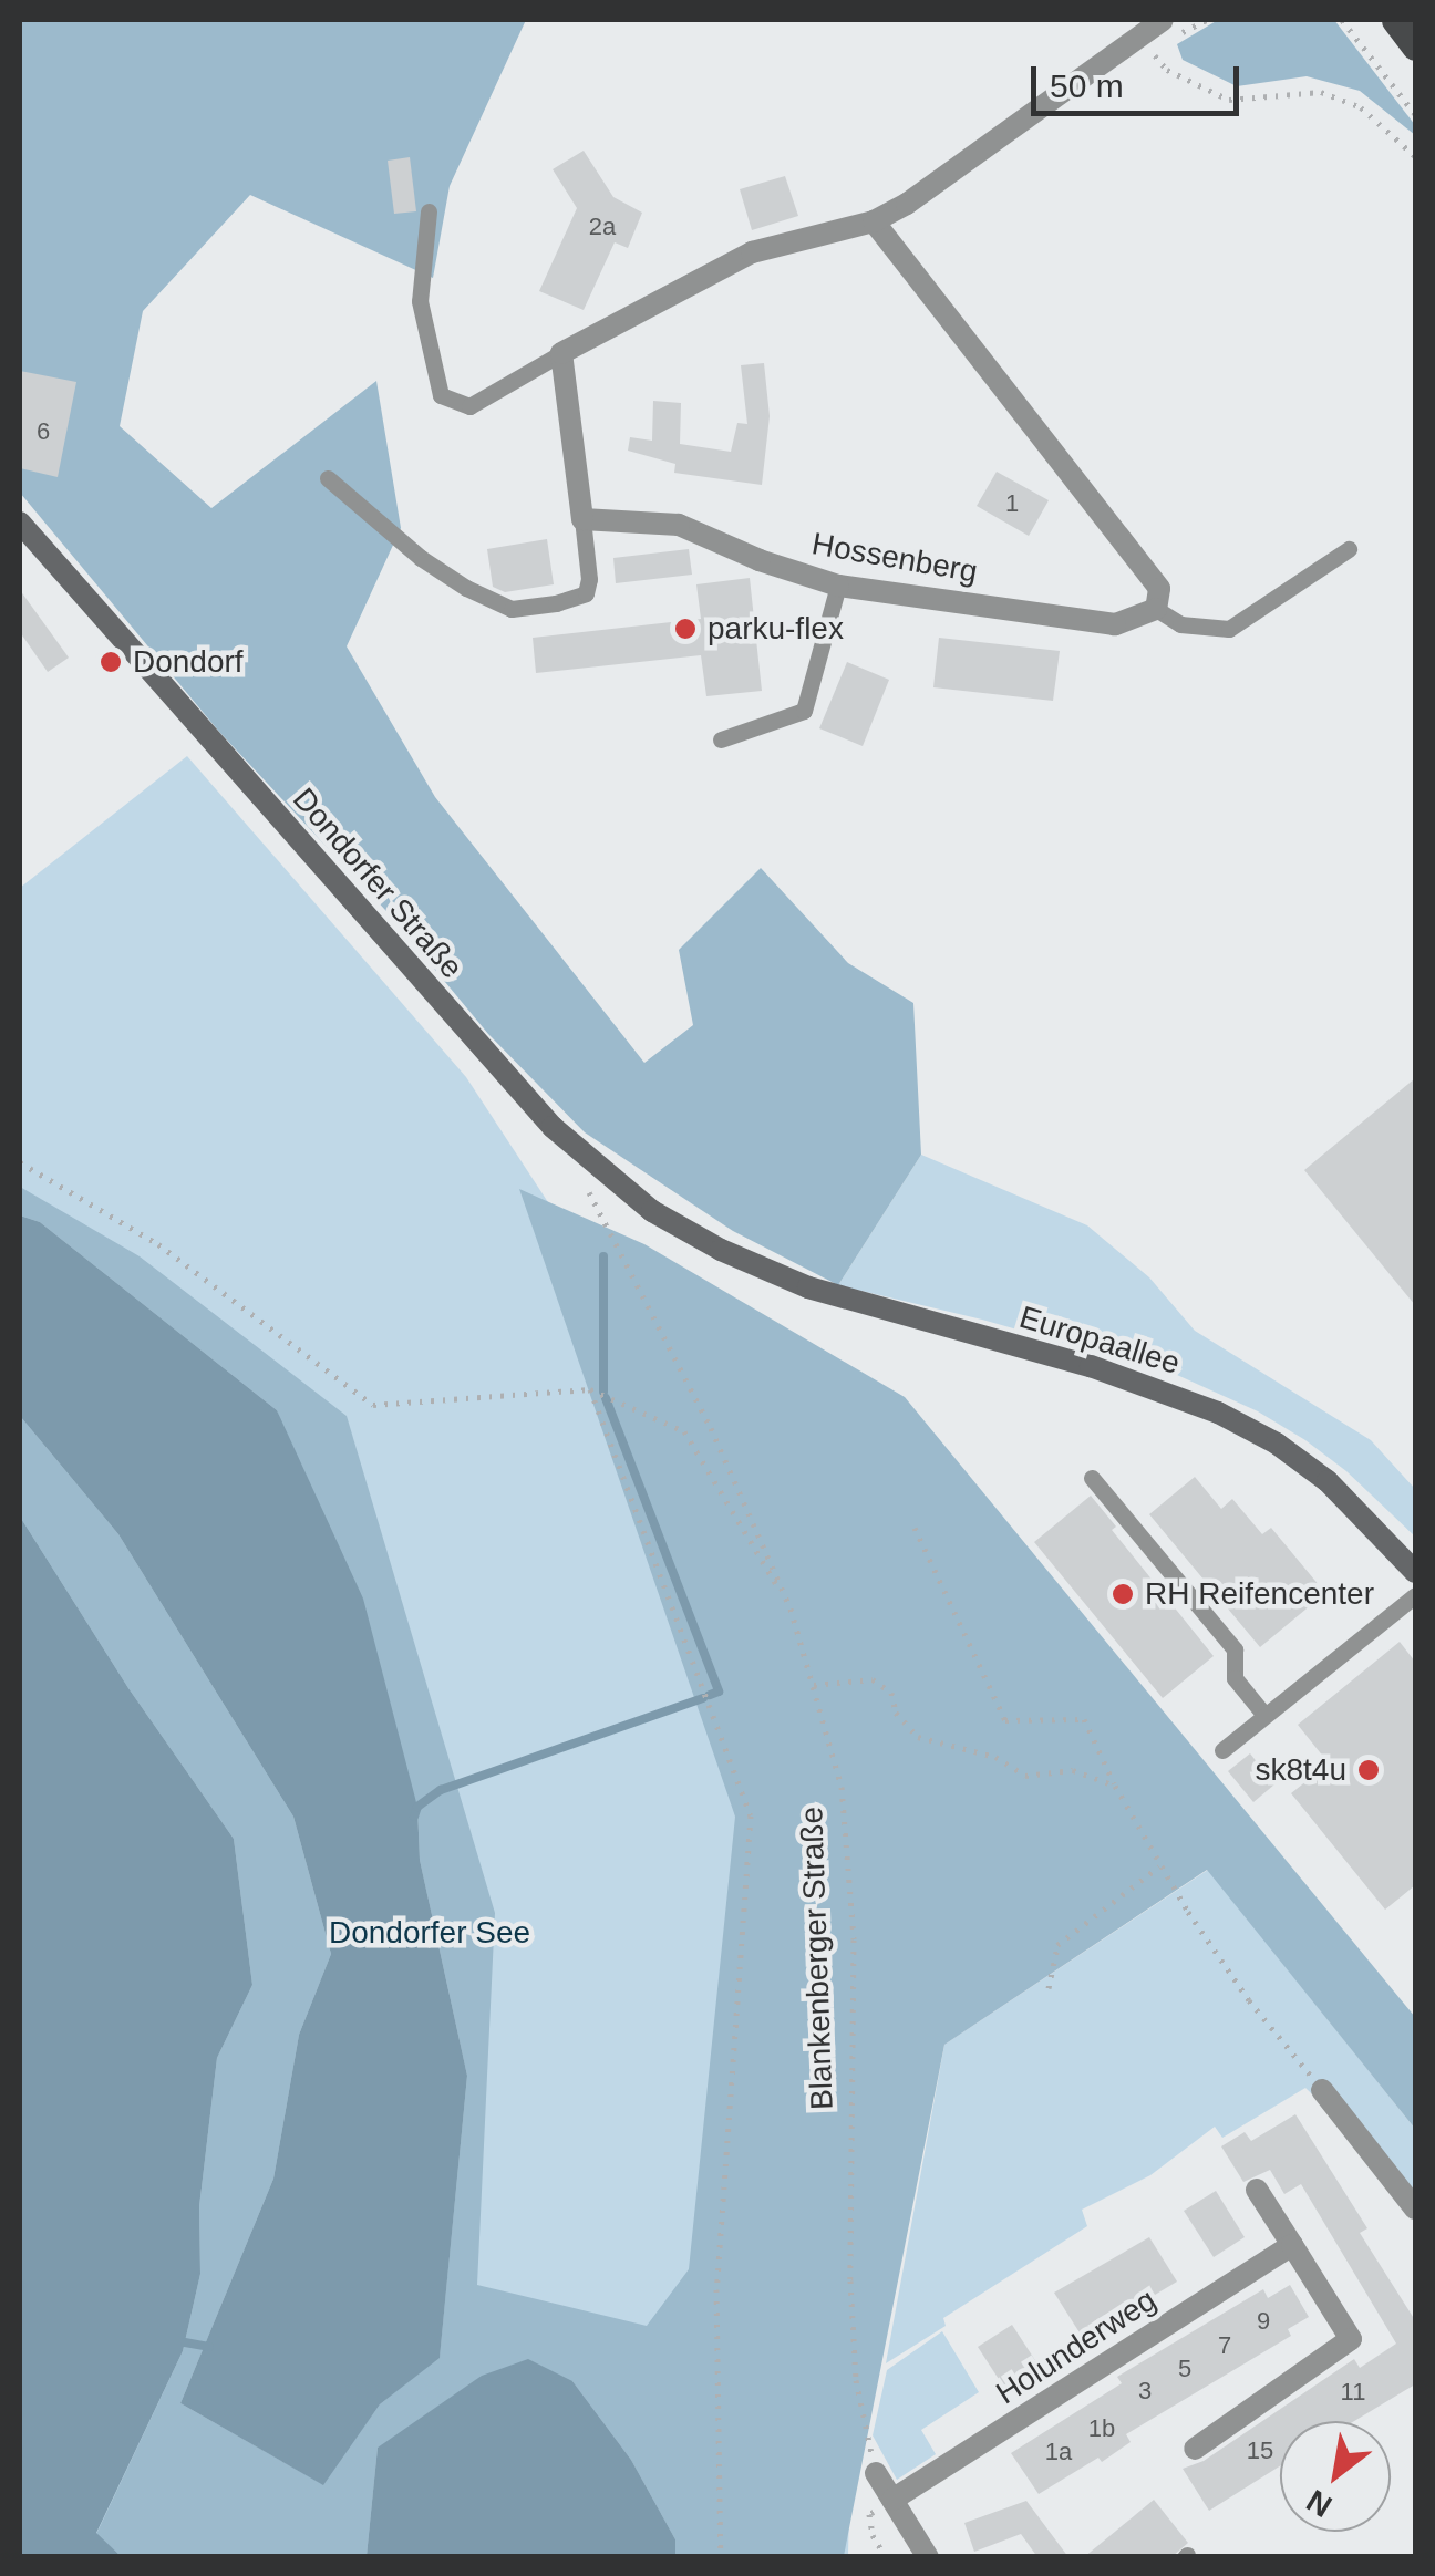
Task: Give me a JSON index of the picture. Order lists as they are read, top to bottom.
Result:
{
  "streets": {
    "main road": ["Dondorfer Straße", "Europaallee"],
    "street": ["Hossenberg", "Holunderweg"],
    "path": ["Blankenberger Straße"]
  },
  "crossings": [
    ["Dondorfer Straße", "Europaallee"]
  ],
  "parks": ["Dondorfer See"],
  "places": [
    "parku-flex",
    "Dondorf",
    "RH Reifencenter",
    "sk8t4u"
  ],
  "house_numbers": [
    "2a",
    "6",
    "1",
    "9",
    "7",
    "5",
    "3",
    "11",
    "1b",
    "15",
    "1a"
  ],
  "scale_bar": "50 m",
  "north": "bottom left"
}
